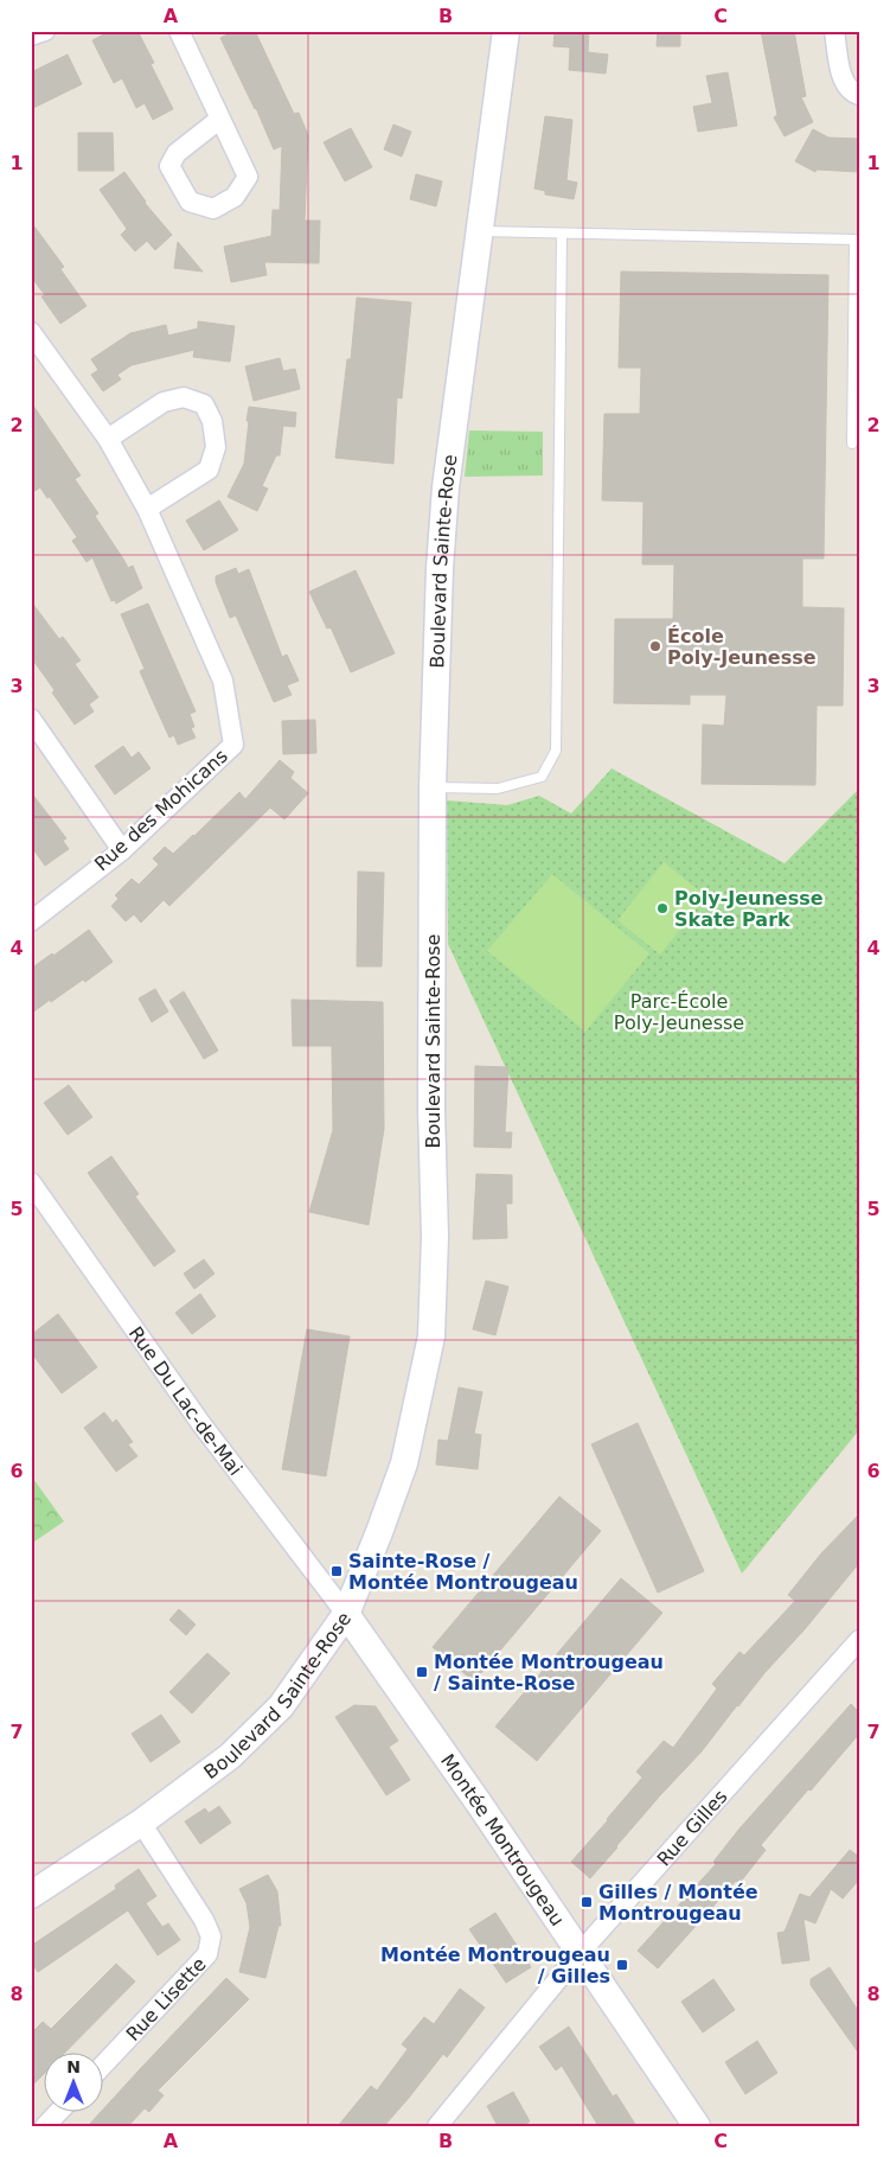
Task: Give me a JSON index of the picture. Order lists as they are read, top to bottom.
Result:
{
  "streets": {
    "street": [
      "Boulevard Sainte-Rose",
      "Rue des Mohicans",
      "Rue Du Lac-de-Mai",
      "Rue Gilles",
      "Montée Montrougeau",
      "Rue Lisette"
    ]
  },
  "crossings": [
    ["Boulevard Sainte-Rose", "Rue Du Lac-de-Mai"],
    ["Boulevard Sainte-Rose", "Montée Montrougeau"],
    ["Boulevard Sainte-Rose", "Rue Lisette"],
    ["Rue Du Lac-de-Mai", "Montée Montrougeau"],
    ["Rue Gilles", "Montée Montrougeau"]
  ],
  "parks": ["Parc-École Poly-Jeunesse"],
  "places": {
    "other": ["École Poly-Jeunesse", "Poly-Jeunesse Skate Park"],
    "transit": [
      "Sainte-Rose / Montée Montrougeau",
      "Montée Montrougeau / Sainte-Rose",
      "Gilles / Montée Montrougeau",
      "Montée Montrougeau / Gilles"
    ]
  },
  "north": "top",
  "grid": {
    "columns": ["A", "B", "C"],
    "rows": [
      "1",
      "2",
      "3",
      "4",
      "5",
      "6",
      "7",
      "8"
    ]
  }
}
